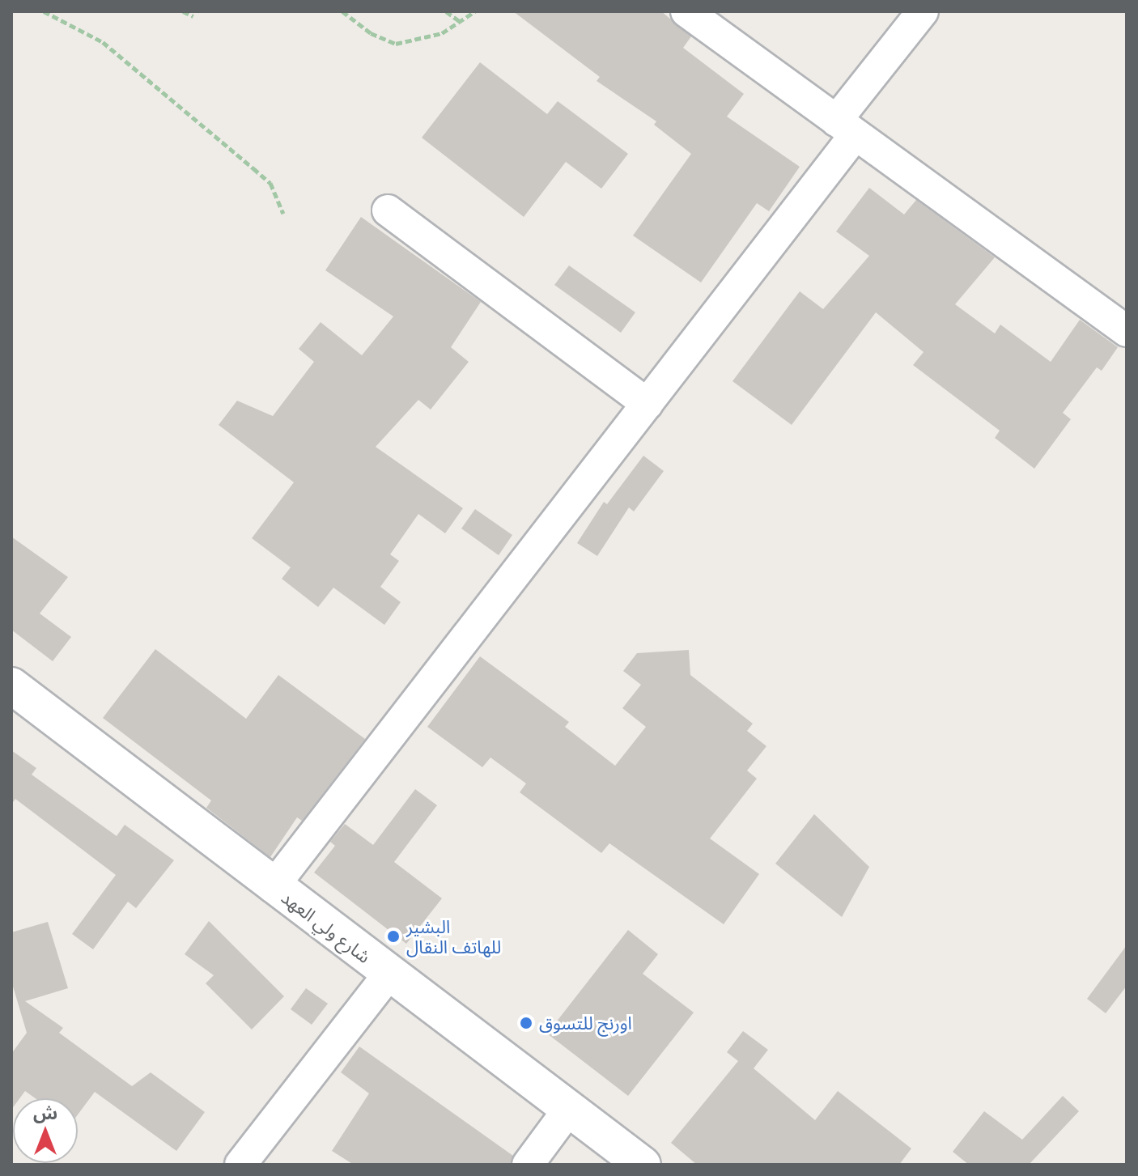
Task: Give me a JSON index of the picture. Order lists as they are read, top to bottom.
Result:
{
  "streets": {
    "main road": ["شارع ولي العهد"]
  },
  "places": ["البشير للهاتف النقال", "اورنج للتسوق"],
  "north": "top"
}
